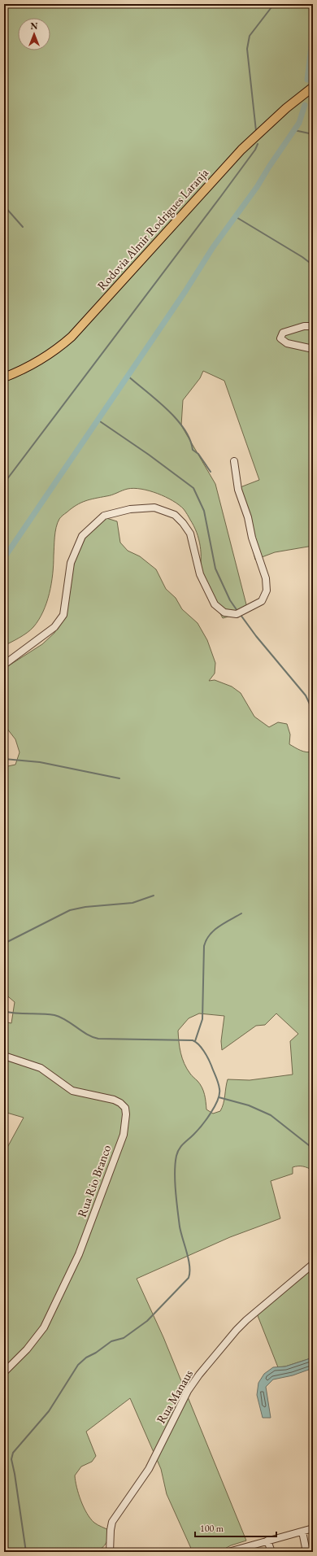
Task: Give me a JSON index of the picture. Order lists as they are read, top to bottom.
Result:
{
  "streets": {
    "main road": ["Rodovia Almir Rodrigues Laranja"],
    "street": ["Rua Rio Branco", "Rua Manaus"]
  },
  "scale_bar": "100 m",
  "north": "top"
}
